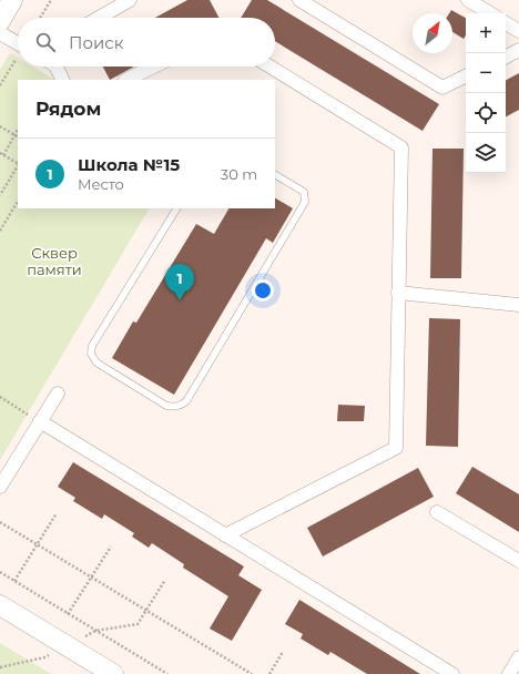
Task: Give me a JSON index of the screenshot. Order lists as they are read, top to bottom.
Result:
{
  "parks": ["Сквер памяти"],
  "north": "top right",
  "page": {
    "map_buttons": ["+", "−"],
    "search": "Поиск",
    "heading": "Рядом",
    "list": [
      {
        "mark": "1",
        "name": "Школа №15",
        "note": "Место",
        "value": "30 m"
      }
    ],
    "pins": "1"
  }
}
